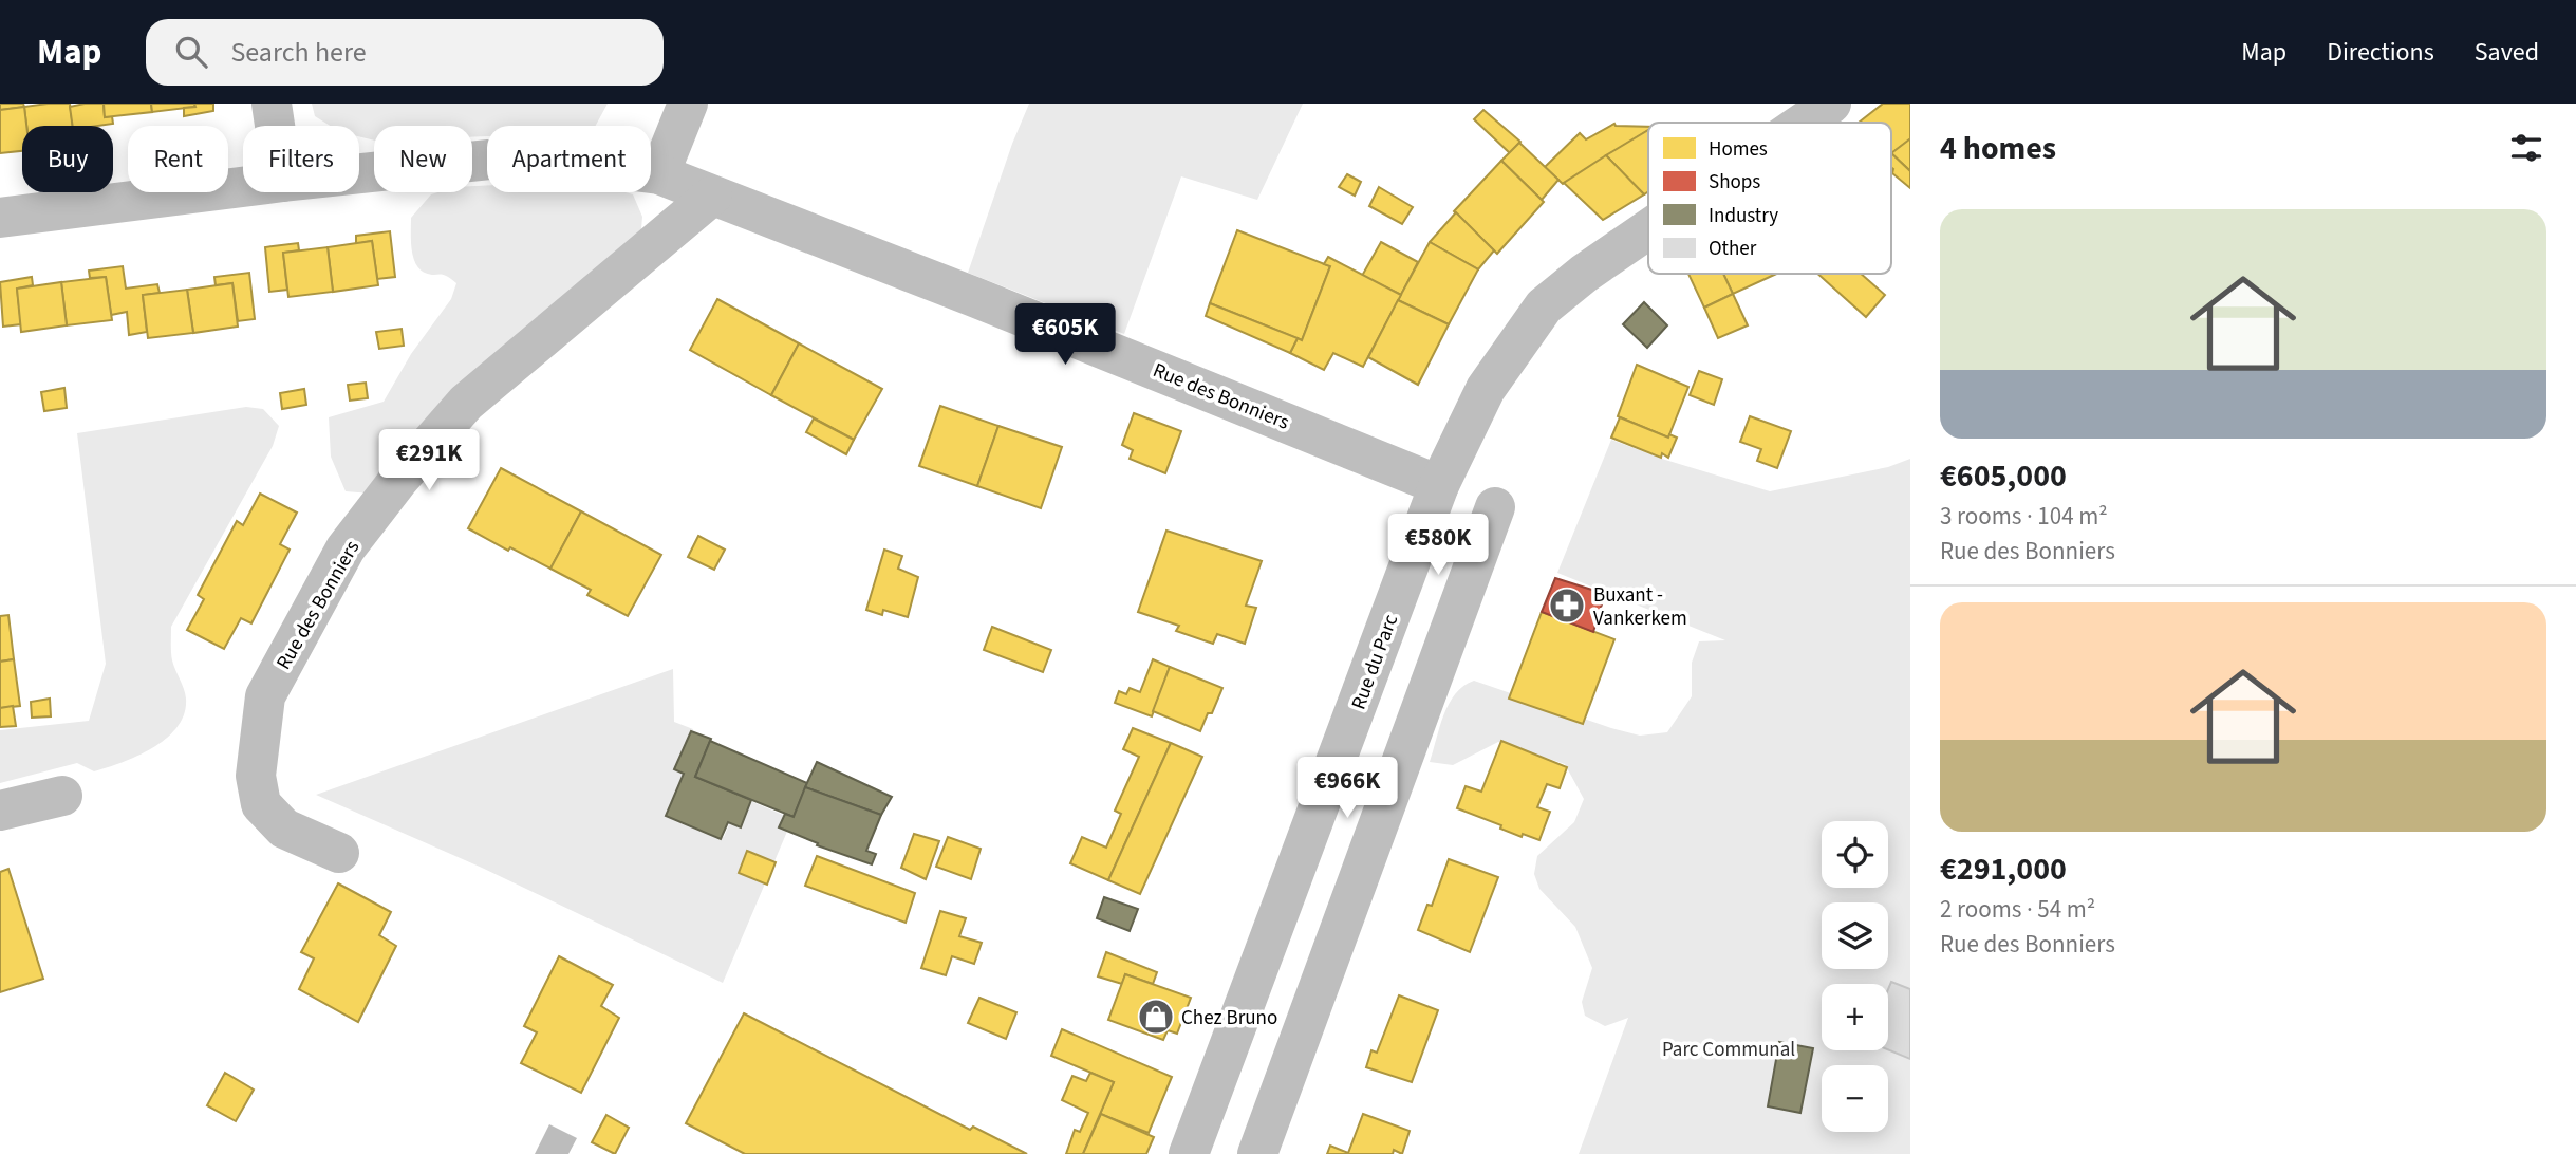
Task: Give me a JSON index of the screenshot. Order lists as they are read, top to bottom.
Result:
{
  "streets": {
    "street": ["Rue des Bonniers", "Rue du Parc"]
  },
  "crossings": [
    ["Rue des Bonniers", "Rue du Parc"]
  ],
  "parks": ["Parc Communal"],
  "places": {
    "pharmacy": ["Buxant - Vankerkem"],
    "shop": ["Chez Bruno"]
  },
  "legend": [
    "Homes",
    "Shops",
    "Industry",
    "Other"
  ],
  "page": {
    "header": "Map",
    "search": "Search here",
    "nav": ["Map", "Directions", "Saved"],
    "heading": "4 homes",
    "chip": [
      "Buy",
      "Rent",
      "Filters",
      "New",
      "Apartment"
    ],
    "list": [
      {
        "name": "€605,000",
        "note": "3 rooms · 104 m² · Rue des Bonniers"
      },
      {
        "name": "€291,000",
        "note": "2 rooms · 54 m² · Rue des Bonniers"
      }
    ],
    "price": [
      "€605K",
      "€291K",
      "€580K",
      "€966K"
    ],
    "map_buttons": ["+", "−"]
  }
}
